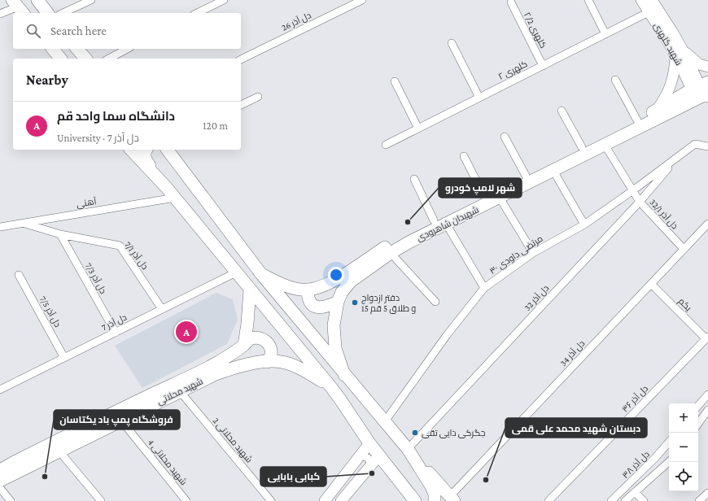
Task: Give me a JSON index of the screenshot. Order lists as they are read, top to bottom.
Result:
{
  "streets": {
    "main road": ["شهید کلهری", "شهیدان شاهرودی", "شهید محلاتی"],
    "street": [
      "دل آذر 26",
      "کلهری ۲/2",
      "کلهری ۲",
      "آهنی",
      "دل آذر 32/1",
      "۳۰ مرتضی داودی",
      "دل آذر 7/1",
      "دل آذر 7/3",
      "دل آذر 32",
      "یکم",
      "دل آذر 7/5",
      "دل آذر 7",
      "دل آذر 34",
      "دل آذر ۳۶",
      "شهید محلاتی 2",
      "شهید محلاتی 4",
      "دل آذر ۳۸"
    ]
  },
  "crossings": [
    ["کلهری ۲/2", "کلهری ۲"],
    ["شهید کلهری", "کلهری ۲"],
    ["شهید کلهری", "شهیدان شاهرودی"],
    ["آهنی", "دل آذر 7/1"],
    ["دل آذر 32/1", "شهیدان شاهرودی"],
    ["دل آذر 32/1", "۳۰ مرتضی داودی"],
    ["دل آذر 32/1", "دل آذر 32"],
    ["دل آذر 32/1", "دل آذر 34"],
    ["۳۰ مرتضی داودی", "دل آذر 32"],
    ["دل آذر 7/1", "دل آذر 7/3"],
    ["دل آذر 7/1", "دل آذر 7"],
    ["دل آذر 7/3", "دل آذر 7"],
    ["یکم", "دل آذر 34"],
    ["یکم", "دل آذر ۳۶"],
    ["دل آذر 7/5", "دل آذر 7"],
    ["شهید محلاتی", "شهید محلاتی 2"],
    ["شهید محلاتی", "شهید محلاتی 4"]
  ],
  "places": [
    "شهر لامپ خودرو",
    "دفتر ازدواج 15 و طلاق 5 قم",
    "جگرکی دایی تقی",
    "کبابی بابایی",
    "فروشگاه پمپ باد یکتاسان",
    "دبستان شهید محمد علی قمی"
  ],
  "page": {
    "search": "Search here",
    "heading": "Nearby",
    "list": [
      {
        "mark": "A",
        "name": "دانشگاه سما واحد قم",
        "note": "University · دل آذر 7",
        "value": "120 m"
      }
    ],
    "pins": "A",
    "map_buttons": ["+", "−"]
  }
}
